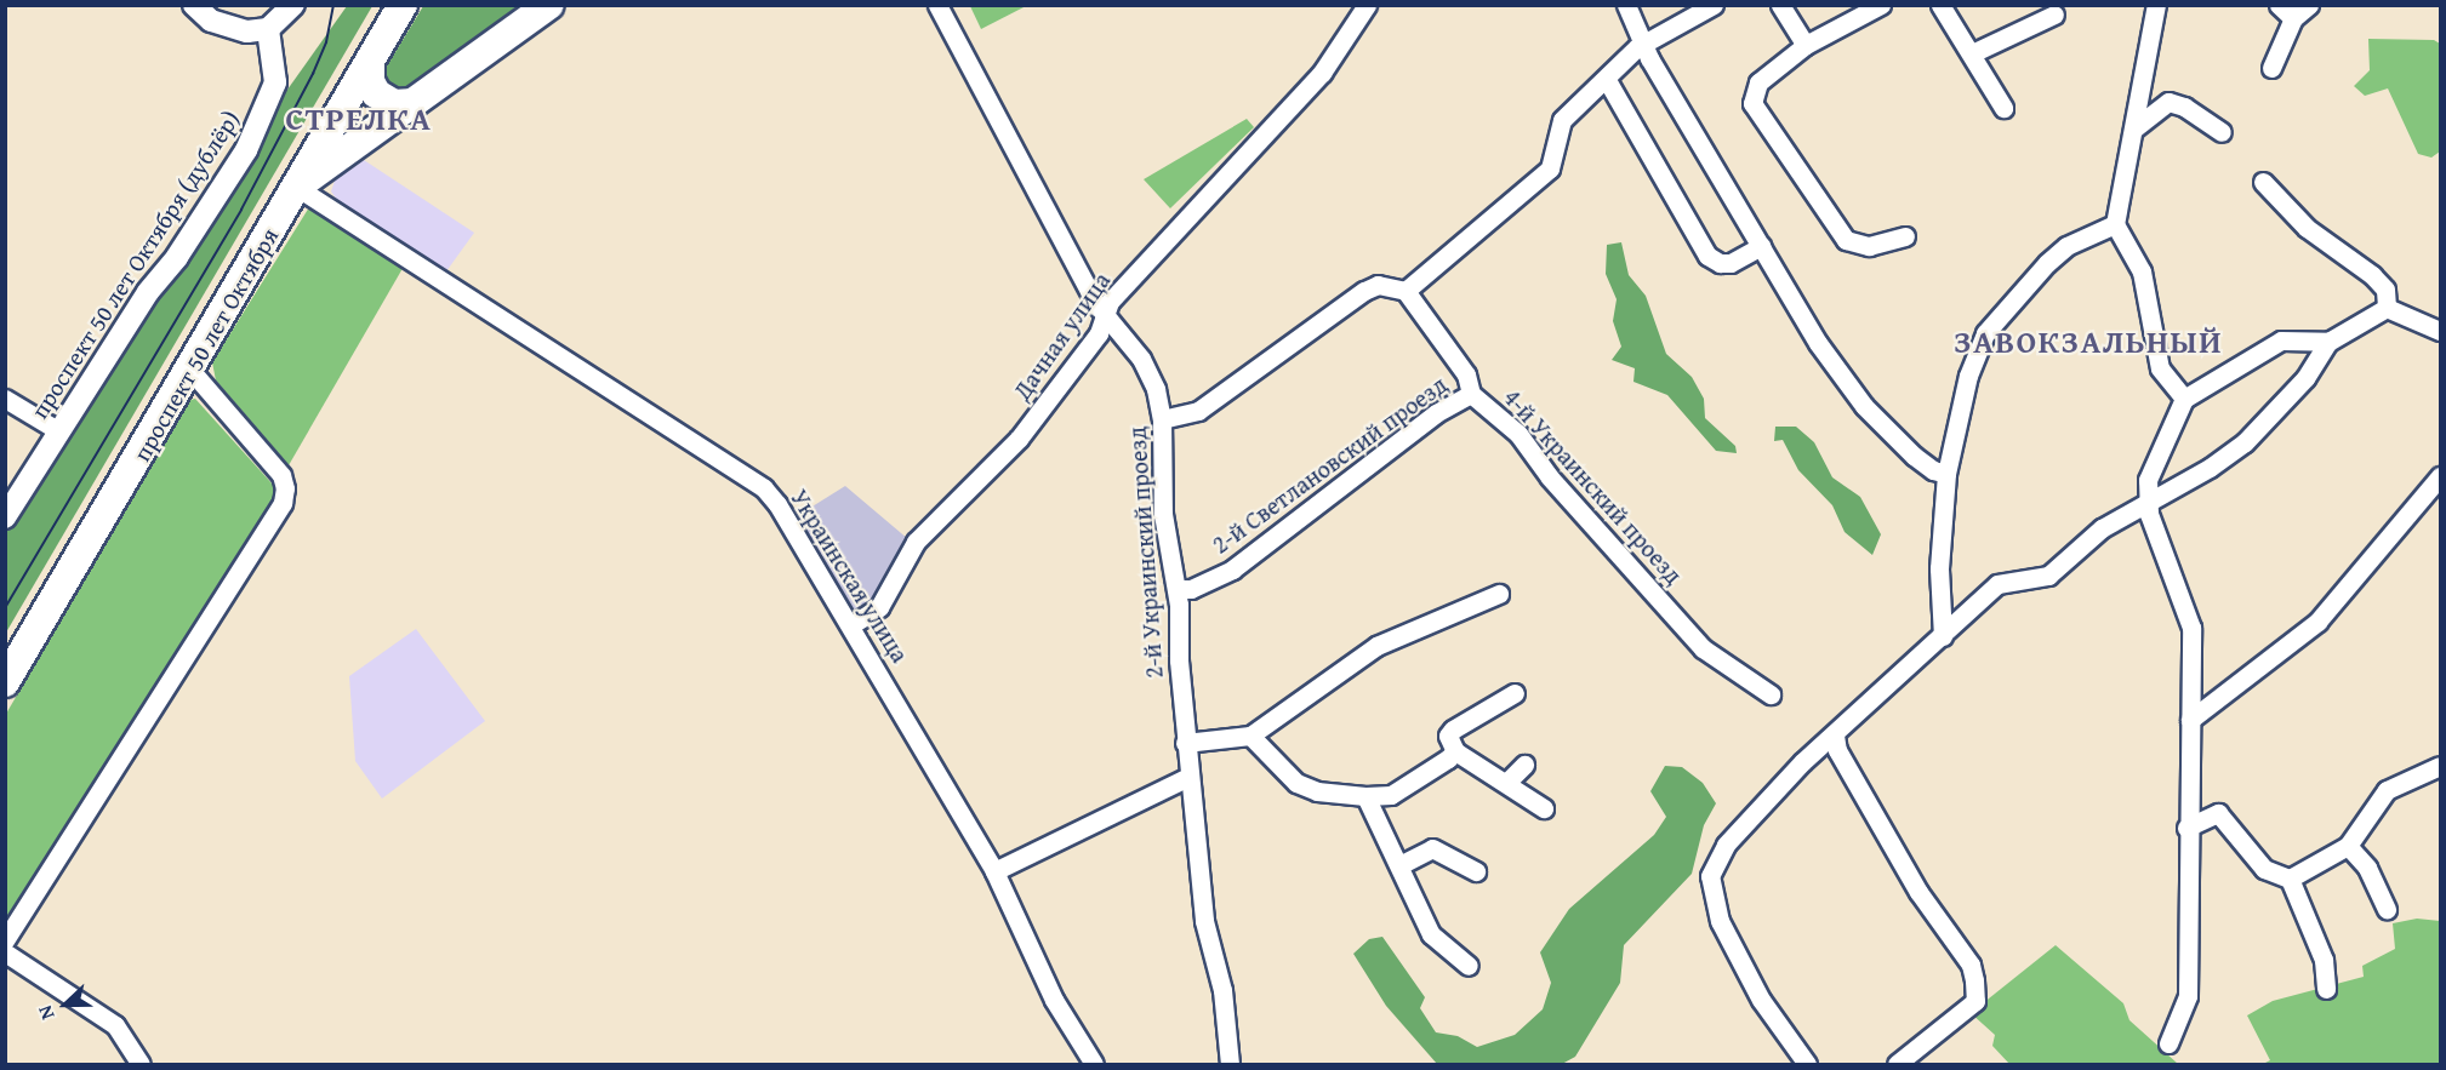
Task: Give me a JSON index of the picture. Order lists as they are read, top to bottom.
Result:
{
  "streets": {
    "main road": ["проспект 50 лет Октября"],
    "street": [
      "проспект 50 лет Октября (дублёр)",
      "Дачная улица",
      "2-й Светлановский проезд",
      "4-й Украинский проезд",
      "2-й Украинский проезд",
      "Украинская улица"
    ]
  },
  "crossings": [
    ["Дачная улица", "2-й Украинский проезд"],
    ["Дачная улица", "Украинская улица"],
    ["проспект 50 лет Октября", "Украинская улица"],
    ["2-й Светлановский проезд", "4-й Украинский проезд"],
    ["2-й Светлановский проезд", "2-й Украинский проезд"]
  ],
  "districts": ["СТРЕЛКА", "ЗАВОКЗАЛЬНЫЙ"],
  "north": "left"
}
